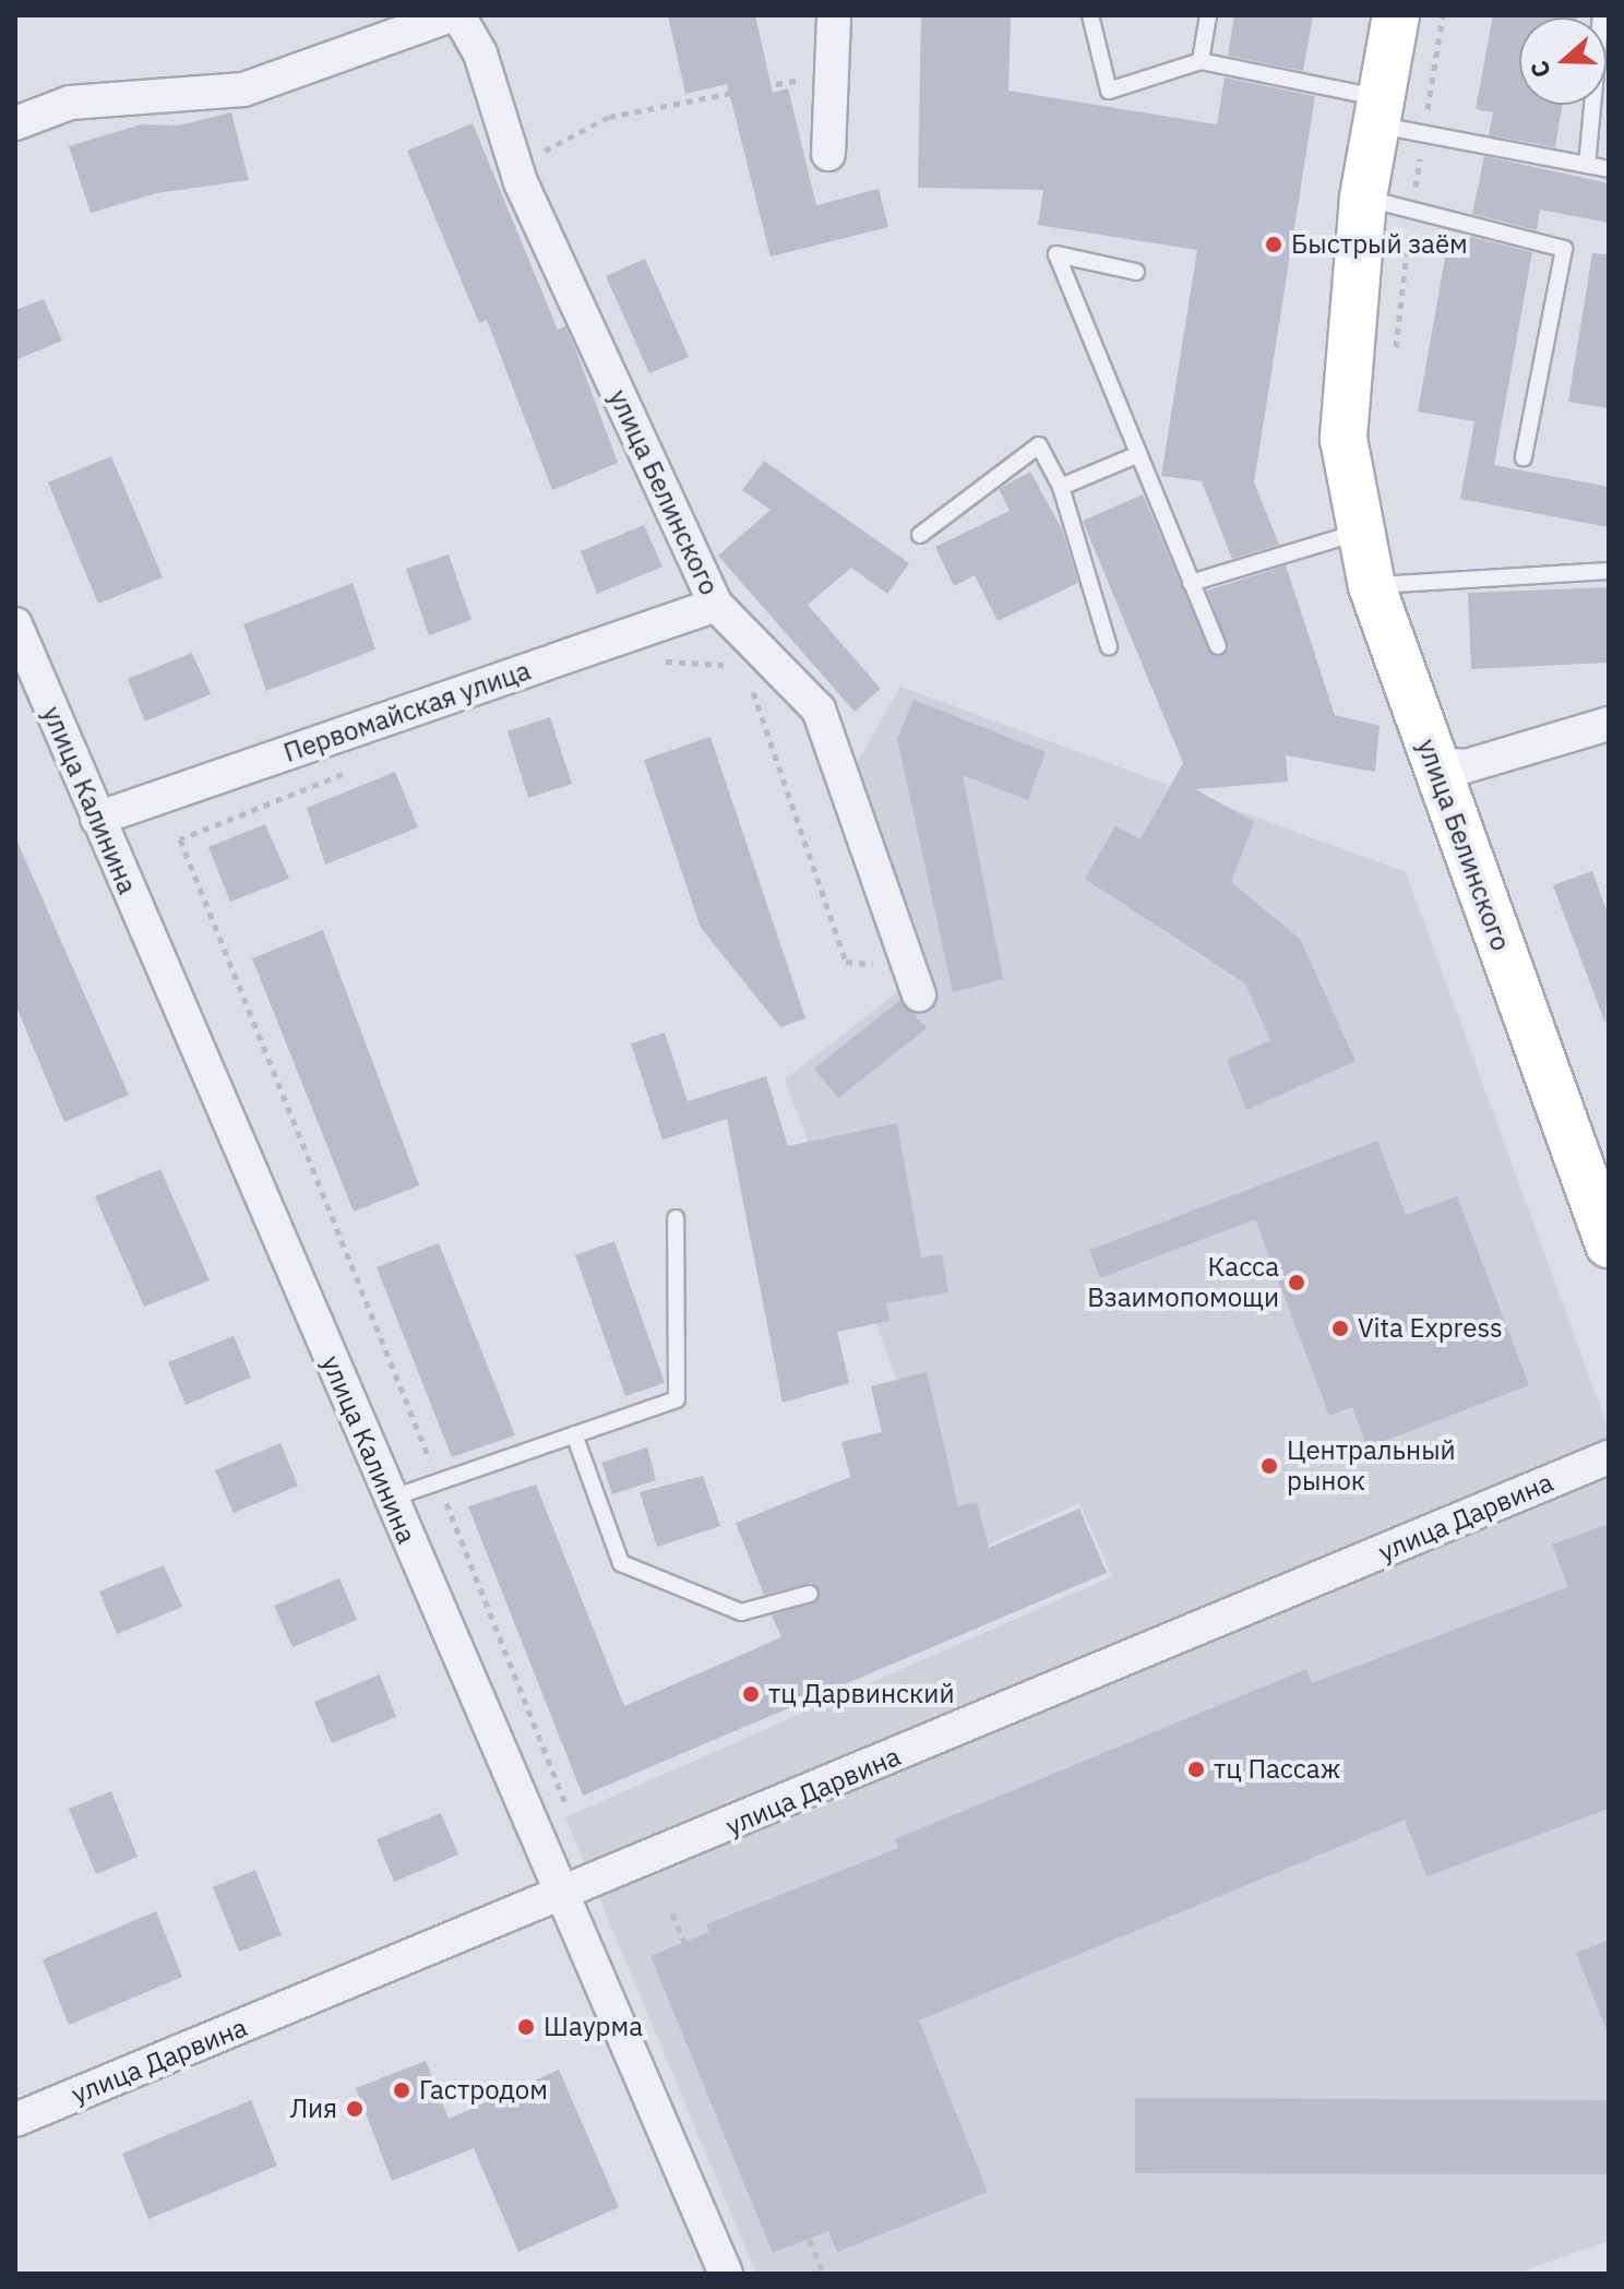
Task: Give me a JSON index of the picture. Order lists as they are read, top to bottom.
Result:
{
  "streets": {
    "street": [
      "улица Белинского",
      "Первомайская улица",
      "улица Калинина",
      "улица Дарвина"
    ]
  },
  "crossings": [
    ["улица Белинского", "Первомайская улица"],
    ["Первомайская улица", "улица Калинина"],
    ["улица Калинина", "улица Дарвина"]
  ],
  "places": [
    "Быстрый заём",
    "Касса Взаимопомощи",
    "Vita Express",
    "Центральный рынок",
    "тц Дарвинский",
    "тц Пассаж",
    "Шаурма",
    "Гастродом",
    "Лия"
  ],
  "north": "left"
}
